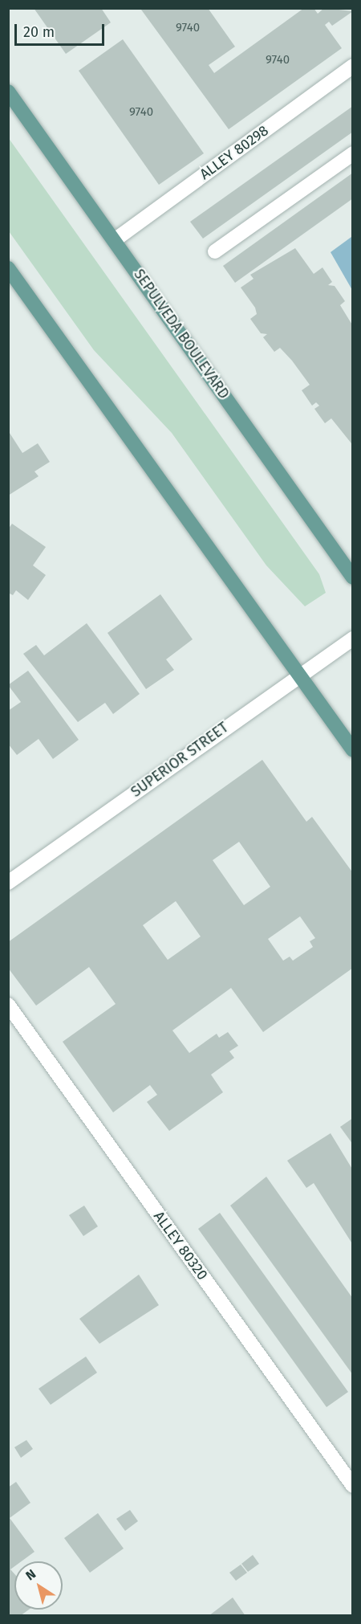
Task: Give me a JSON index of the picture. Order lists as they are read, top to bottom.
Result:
{
  "streets": {
    "main road": ["SEPULVEDA BOULEVARD"],
    "street": ["ALLEY 80298", "SUPERIOR STREET", "ALLEY 80320"]
  },
  "crossings": [
    ["ALLEY 80298", "SEPULVEDA BOULEVARD"]
  ],
  "house_numbers": ["9740", "9740", "9740"],
  "scale_bar": "20 m",
  "north": "top left"
}
